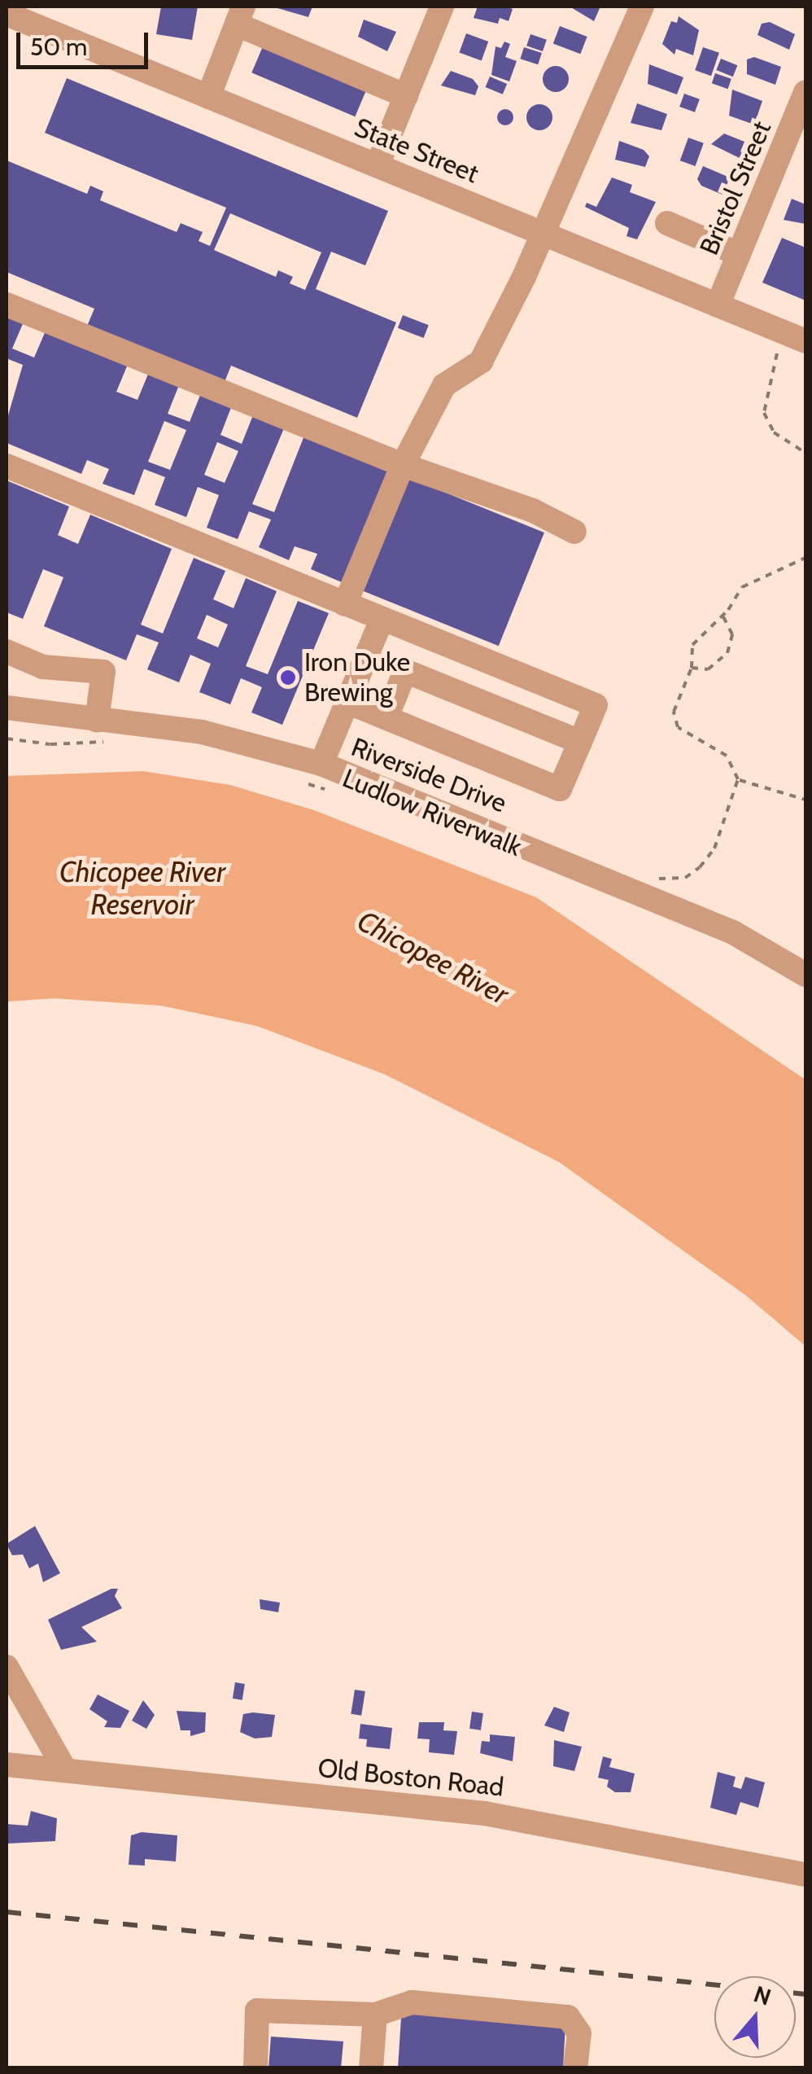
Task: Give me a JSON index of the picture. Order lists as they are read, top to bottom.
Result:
{
  "streets": {
    "street": [
      "State Street",
      "Bristol Street",
      "Riverside Drive",
      "Old Boston Road"
    ],
    "path": ["Ludlow Riverwalk"]
  },
  "crossings": [
    ["State Street", "Bristol Street"]
  ],
  "water": ["Chicopee River Reservoir", "Chicopee River"],
  "places": ["Iron Duke Brewing"],
  "scale_bar": "50 m",
  "north": "top"
}
